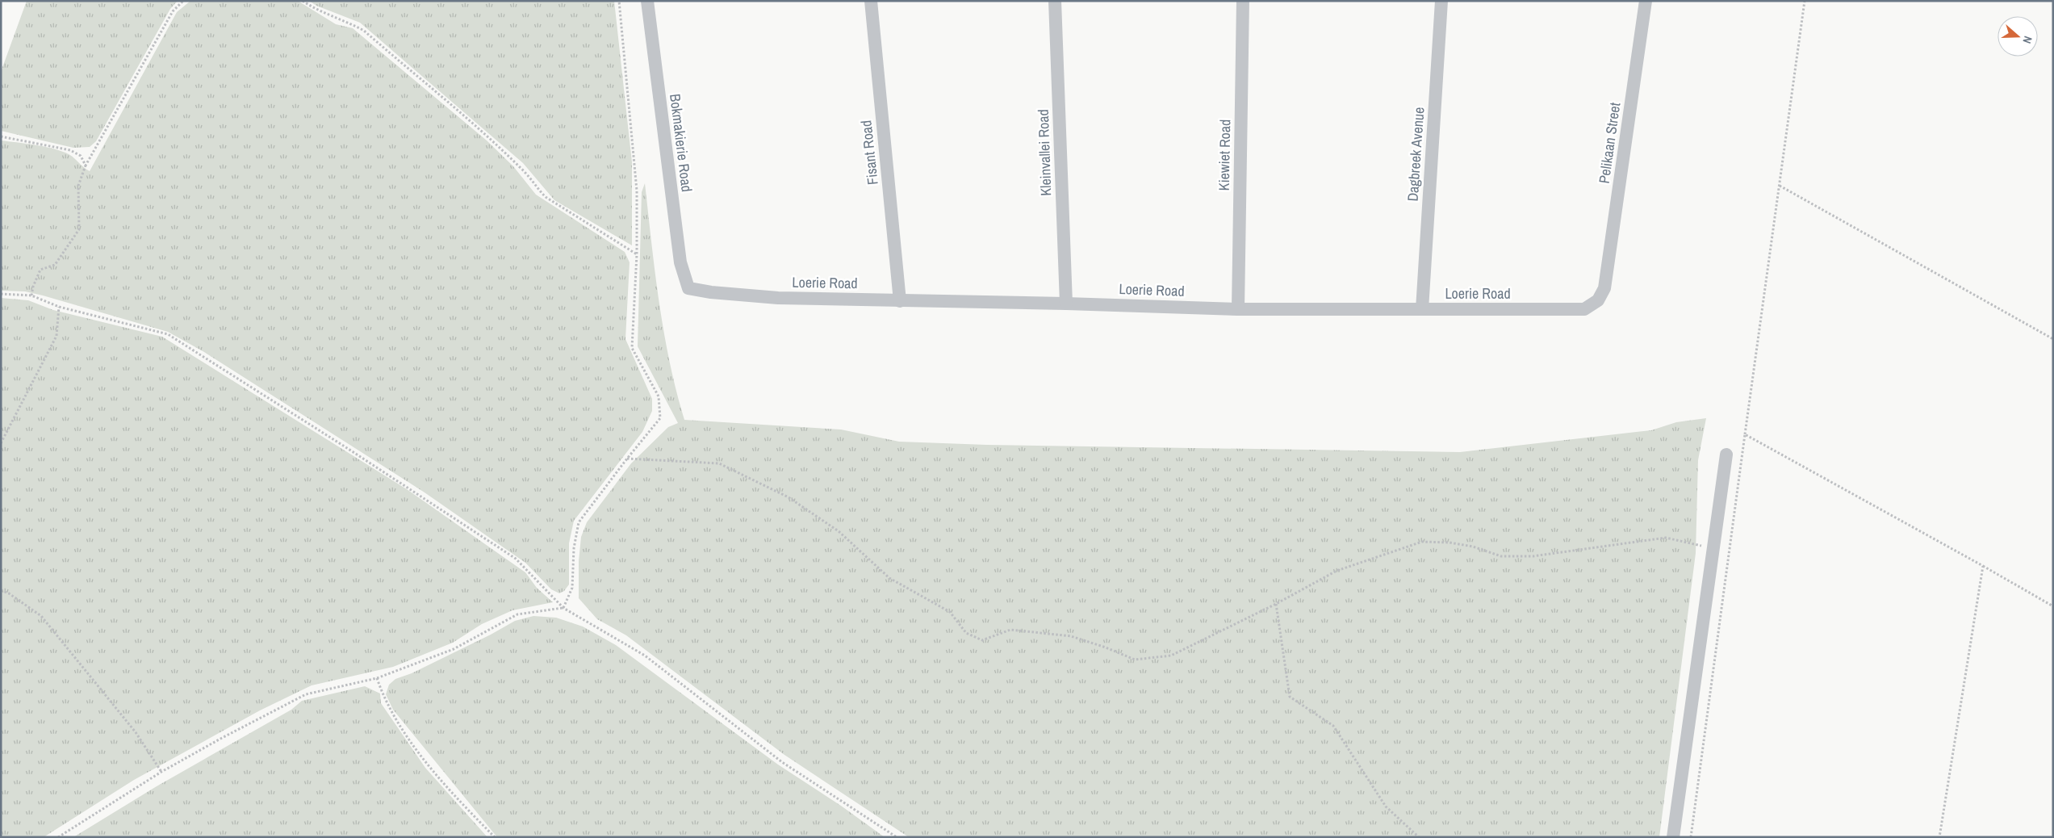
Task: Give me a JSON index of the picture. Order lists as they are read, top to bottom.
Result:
{
  "streets": {
    "street": [
      "Bokmakierie Road",
      "Pelikaan Street",
      "Fisant Road",
      "Kleinvallei Road",
      "Dagbreek Avenue",
      "Kiewiet Road",
      "Loerie Road"
    ]
  },
  "crossings": [
    ["Bokmakierie Road", "Loerie Road"],
    ["Pelikaan Street", "Loerie Road"],
    ["Fisant Road", "Loerie Road"],
    ["Kleinvallei Road", "Loerie Road"],
    ["Dagbreek Avenue", "Loerie Road"],
    ["Kiewiet Road", "Loerie Road"]
  ],
  "north": "right"
}
